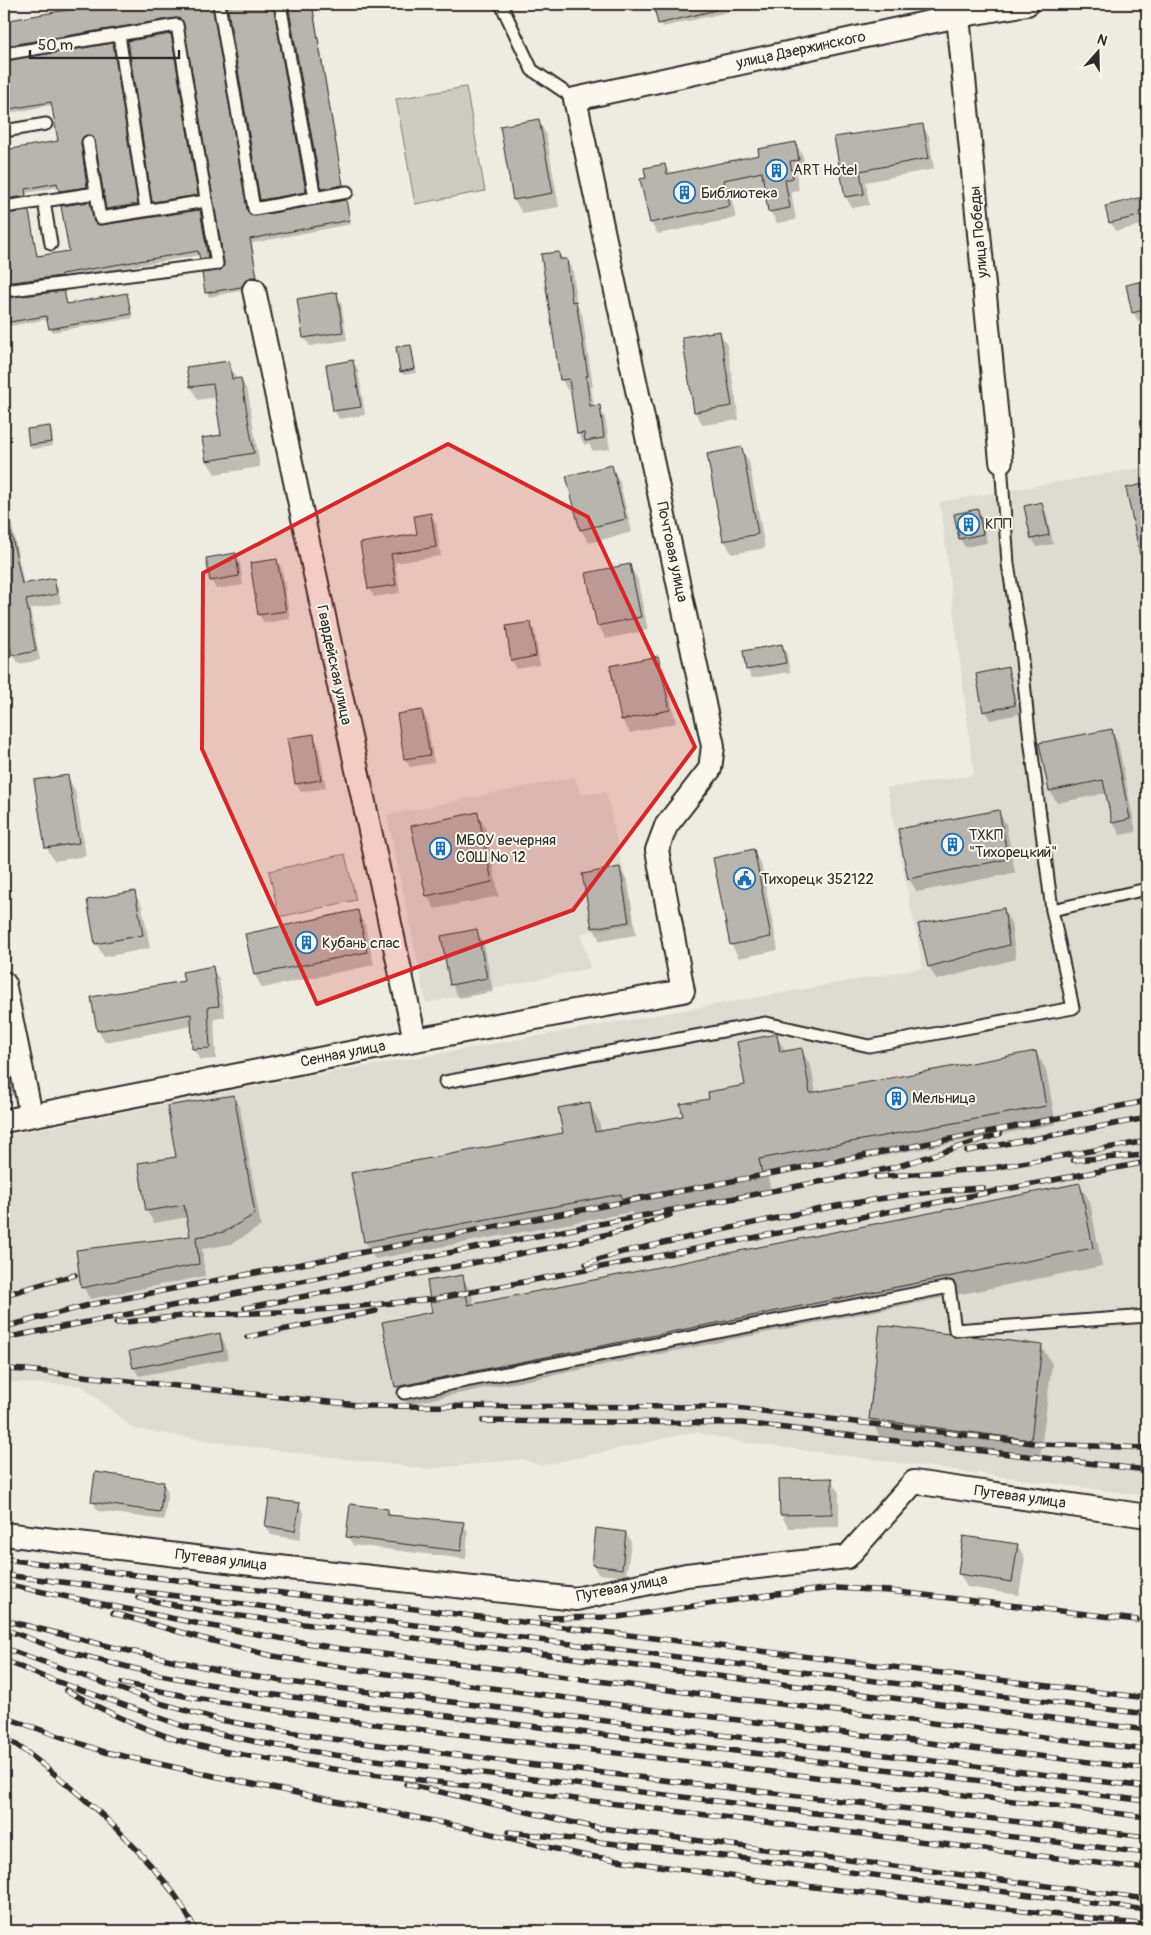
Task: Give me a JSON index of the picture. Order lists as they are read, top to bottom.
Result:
{
  "streets": {
    "street": [
      "улица Дзержинского",
      "улица Победы",
      "Почтовая улица",
      "Гвардейская улица",
      "Сенная улица",
      "Путевая улица"
    ]
  },
  "crossings": [
    ["улица Дзержинского", "улица Победы"],
    ["улица Дзержинского", "Почтовая улица"],
    ["Почтовая улица", "Сенная улица"],
    ["Гвардейская улица", "Сенная улица"]
  ],
  "places": {
    "building": [
      "ART Hotel",
      "Библиотека",
      "КПП",
      "ТХКП \"Тихорецкий\"",
      "МБОУ вечерняя СОШ № 12",
      "Кубань спас",
      "Мельница"
    ],
    "public building": ["Тихорецк 352122"]
  },
  "scale_bar": "50 m",
  "north": "top"
}
